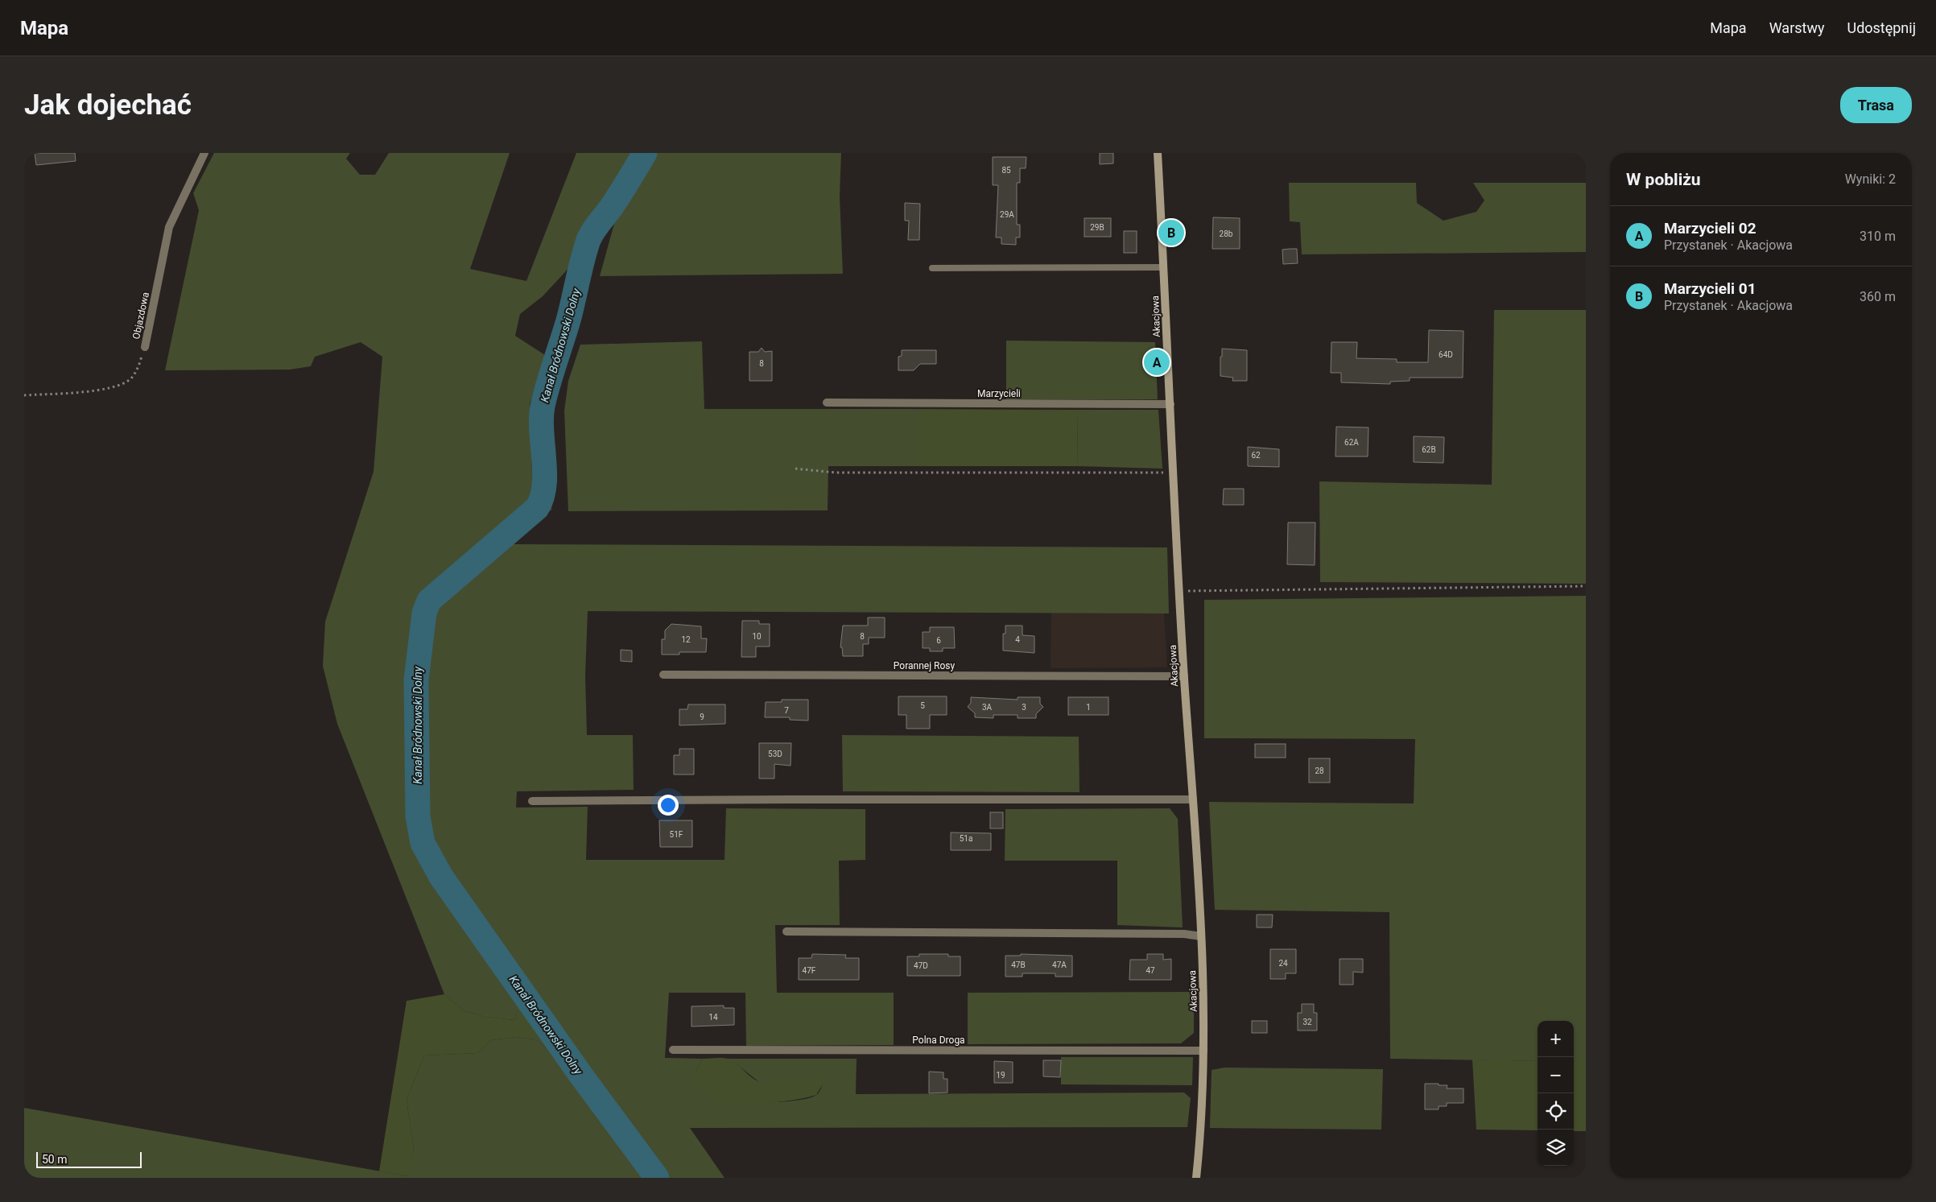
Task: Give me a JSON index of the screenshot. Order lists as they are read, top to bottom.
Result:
{
  "streets": {
    "street": [
      "Objazdowa",
      "Akacjowa",
      "Marzycieli",
      "Porannej Rosy",
      "Polna Droga"
    ]
  },
  "crossings": [
    ["Akacjowa", "Marzycieli"],
    ["Akacjowa", "Porannej Rosy"],
    ["Akacjowa", "Polna Droga"]
  ],
  "water": ["Kanał Bródnowski Dolny"],
  "house_numbers": [
    "85",
    "29A",
    "29B",
    "28b",
    "64D",
    "8",
    "62A",
    "62B",
    "62",
    "10",
    "8",
    "12",
    "4",
    "6",
    "5",
    "3A",
    "3",
    "1",
    "7",
    "9",
    "53D",
    "28",
    "51F",
    "51a",
    "24",
    "47B",
    "47A",
    "47D",
    "47F",
    "47",
    "14",
    "32",
    "19"
  ],
  "scale_bar": "50 m",
  "page": {
    "header": "Mapa",
    "nav": ["Mapa", "Warstwy", "Udostępnij"],
    "buttons": "Trasa",
    "title": "Jak dojechać",
    "heading": ["W pobliżu", "Wyniki: 2"],
    "list": [
      {
        "mark": "A",
        "name": "Marzycieli 02",
        "note": "Przystanek · Akacjowa",
        "value": "310 m"
      },
      {
        "mark": "B",
        "name": "Marzycieli 01",
        "note": "Przystanek · Akacjowa",
        "value": "360 m"
      }
    ],
    "pins": ["B", "A"],
    "map_buttons": ["+", "−"],
    "scale": "50 m"
  }
}
